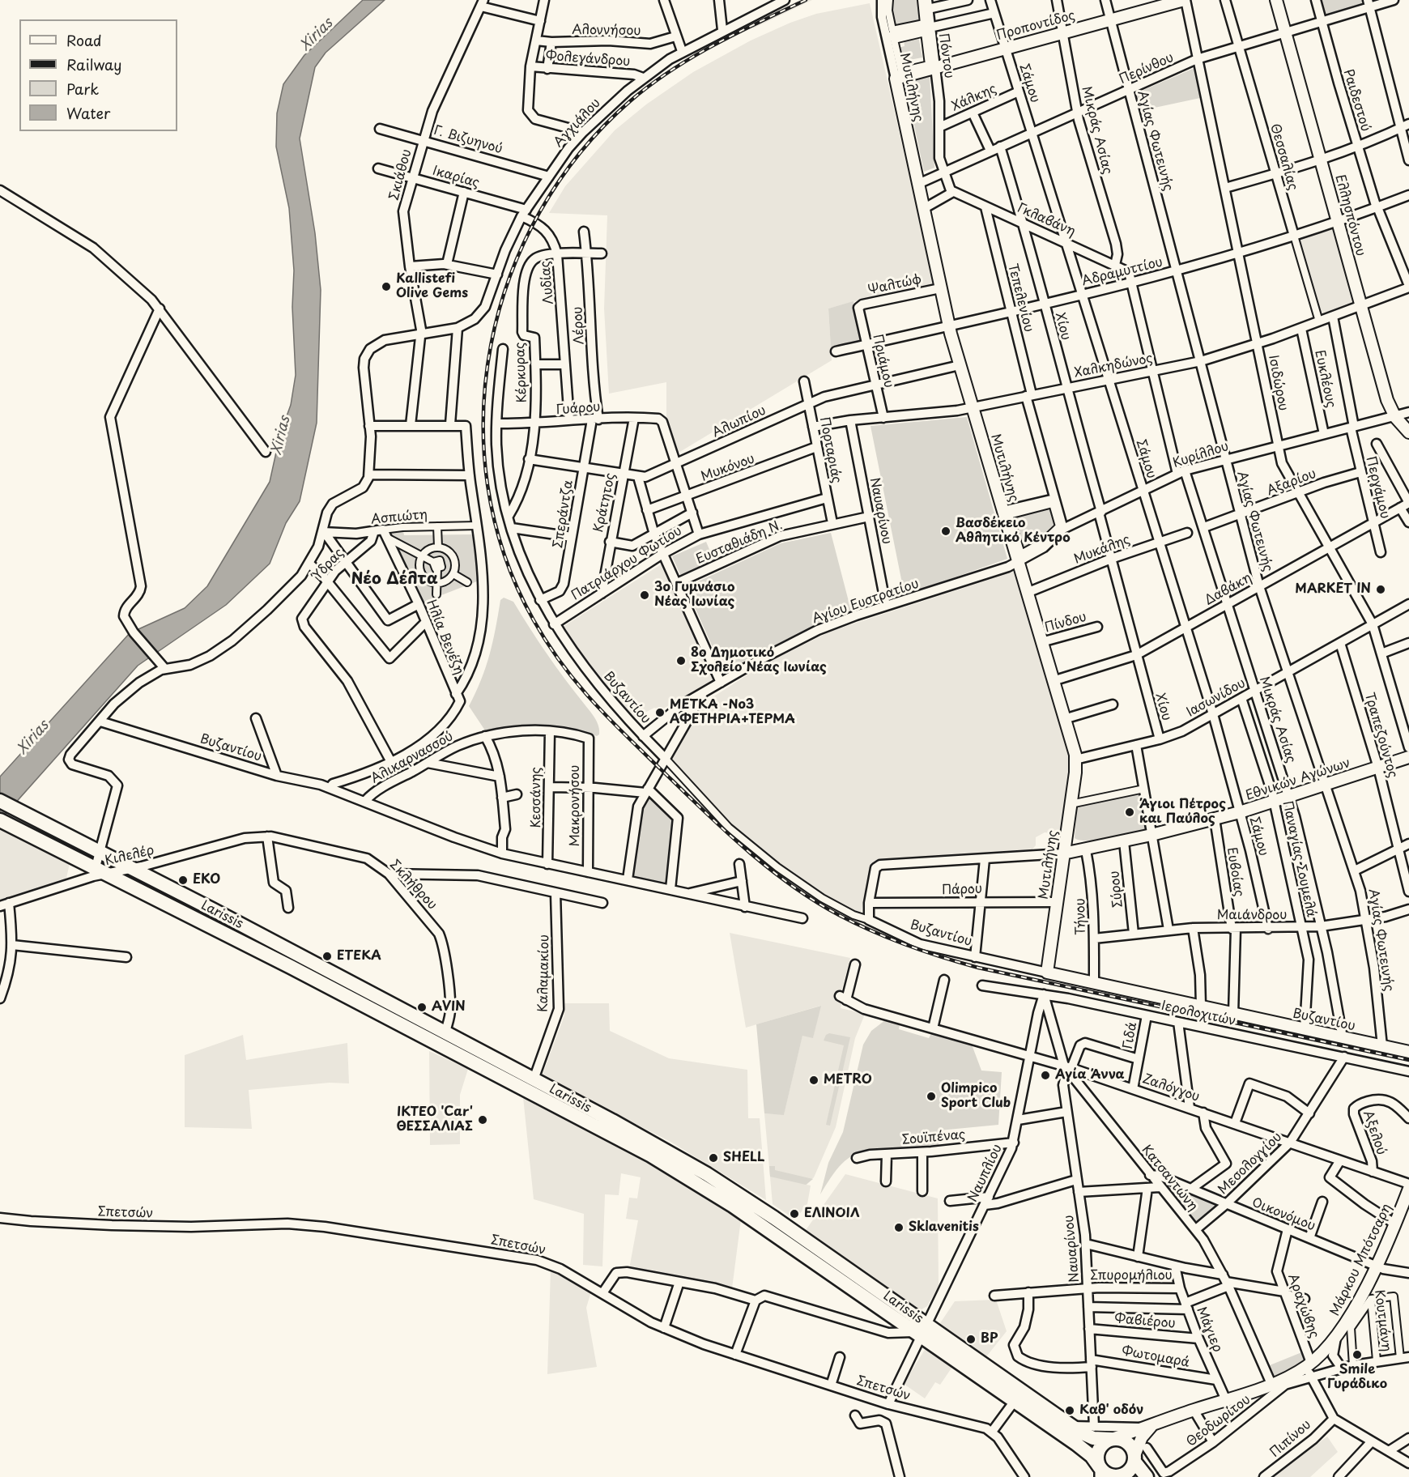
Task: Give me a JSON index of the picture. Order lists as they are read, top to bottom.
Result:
{
  "streets": {
    "main road": ["Larissis"],
    "street": [
      "Προποντίδος",
      "Αλοννήσου",
      "Πόντου",
      "Φολεγάνδρου",
      "Περίνθου",
      "Σάμου",
      "Μυτιλήνης",
      "Χάλκης",
      "Ραιδεστού",
      "Αγχιάλου",
      "Μικράς Ασίας",
      "Γ. Βιζυηνού",
      "Αγίας Φωτεινής",
      "Θεσσαλίας",
      "Σκιάθου",
      "Ικαρίας",
      "Ελλησπόντου",
      "Γκλαβάνη",
      "Αδραμυττίου",
      "Λυδίας",
      "Ψαλτώφ",
      "Τεπελενίου",
      "Λέρου",
      "Χίου",
      "Πριάμου",
      "Χαλκηδώνος",
      "Κέρκυρας",
      "Ευκλέους",
      "Ισιδώρου",
      "Γυάρου",
      "Αλωπίου",
      "Πορταριάς",
      "Κυρίλλου",
      "Μυκόνου",
      "Αξαρίου",
      "Περγάμου",
      "Κράτητος",
      "Ναυαρίνου",
      "Σπεράντζα",
      "Ασπιώτη",
      "Ευσταθιάδη Ν.",
      "Μυκάλης",
      "Πατριάρχου Φωτίου",
      "Ύδρας",
      "Δαβάκη",
      "Αγίου Ευστρατίου",
      "Πίνδου",
      "Ηλία Βενέζη",
      "Βυζαντίου",
      "Ιασωνίδου",
      "Τραπεζούντος",
      "Αλικαρνασσού",
      "Εθνικών Αγώνων",
      "Κεσσάνης",
      "Μακρονήσου",
      "Κιλελέρ",
      "Παναγίας Σουμελά",
      "Ευβοίας",
      "Σκλήθρου",
      "Σύρου",
      "Πάρου",
      "Μαιάνδρου",
      "Τήνου",
      "Καλαμακίου",
      "Ιερολοχιτών",
      "Γιδά",
      "Ζαλόγγου",
      "Αξελού",
      "Σουϊπένας",
      "Μεσολογγίου",
      "Ναυπλίου",
      "Κατσαντώνη",
      "Σπετσών",
      "Οικονόμου",
      "Μάρκου Μπότσαρη",
      "Σπυρομήλιου",
      "Αραχώβης",
      "Κουτμάνη",
      "Φαβιέρου",
      "Μάγιερ",
      "Φωτομαρά",
      "Θεοδωρίτου",
      "Πιπίνου"
    ]
  },
  "crossings": [
    ["Προποντίδος", "Πόντου"],
    ["Προποντίδος", "Σάμου"],
    ["Προποντίδος", "Μυτιλήνης"],
    ["Προποντίδος", "Μικράς Ασίας"],
    ["Προποντίδος", "Αγίας Φωτεινής"],
    ["Προποντίδος", "Ισιδώρου"],
    ["Πόντου", "Περίνθου"],
    ["Πόντου", "Χάλκης"],
    ["Φολεγάνδρου", "Αγχιάλου"],
    ["Περίνθου", "Σάμου"],
    ["Περίνθου", "Μυτιλήνης"],
    ["Περίνθου", "Ραιδεστού"],
    ["Περίνθου", "Μικράς Ασίας"],
    ["Περίνθου", "Αγίας Φωτεινής"],
    ["Περίνθου", "Θεσσαλίας"],
    ["Περίνθου", "Ελλησπόντου"],
    ["Περίνθου", "Χίου"],
    ["Περίνθου", "Ισιδώρου"],
    ["Σάμου", "Χάλκης"],
    ["Σάμου", "Γκλαβάνη"],
    ["Σάμου", "Αδραμυττίου"],
    ["Σάμου", "Χαλκηδώνος"],
    ["Σάμου", "Κυρίλλου"],
    ["Σάμου", "Μυκάλης"],
    ["Σάμου", "Δαβάκη"],
    ["Σάμου", "Ιασωνίδου"],
    ["Σάμου", "Εθνικών Αγώνων"],
    ["Σάμου", "Μαιάνδρου"],
    ["Μυτιλήνης", "Αδραμυττίου"],
    ["Μυτιλήνης", "Ψαλτώφ"],
    ["Μυτιλήνης", "Χαλκηδώνος"],
    ["Μυτιλήνης", "Αλωπίου"],
    ["Μυτιλήνης", "Κυρίλλου"],
    ["Μυτιλήνης", "Μυκάλης"],
    ["Μυτιλήνης", "Δαβάκη"],
    ["Μυτιλήνης", "Αγίου Ευστρατίου"],
    ["Μυτιλήνης", "Πίνδου"],
    ["Μυτιλήνης", "Βυζαντίου"],
    ["Μυτιλήνης", "Ιασωνίδου"],
    ["Μυτιλήνης", "Εθνικών Αγώνων"],
    ["Μυτιλήνης", "Πάρου"],
    ["Ραιδεστού", "Αδραμυττίου"],
    ["Ραιδεστού", "Χαλκηδώνος"],
    ["Αγχιάλου", "Γ. Βιζυηνού"],
    ["Αγχιάλου", "Ικαρίας"],
    ["Αγχιάλου", "Λυδίας"],
    ["Μικράς Ασίας", "Γκλαβάνη"],
    ["Μικράς Ασίας", "Αδραμυττίου"],
    ["Μικράς Ασίας", "Χαλκηδώνος"],
    ["Μικράς Ασίας", "Κυρίλλου"],
    ["Μικράς Ασίας", "Αξαρίου"],
    ["Μικράς Ασίας", "Δαβάκη"],
    ["Μικράς Ασίας", "Βυζαντίου"],
    ["Μικράς Ασίας", "Ιασωνίδου"],
    ["Μικράς Ασίας", "Εθνικών Αγώνων"],
    ["Μικράς Ασίας", "Μαιάνδρου"],
    ["Γ. Βιζυηνού", "Σκιάθου"],
    ["Αγίας Φωτεινής", "Αδραμυττίου"],
    ["Αγίας Φωτεινής", "Χαλκηδώνος"],
    ["Αγίας Φωτεινής", "Κυρίλλου"],
    ["Αγίας Φωτεινής", "Αξαρίου"],
    ["Αγίας Φωτεινής", "Δαβάκη"],
    ["Αγίας Φωτεινής", "Βυζαντίου"],
    ["Αγίας Φωτεινής", "Ιασωνίδου"],
    ["Αγίας Φωτεινής", "Εθνικών Αγώνων"],
    ["Αγίας Φωτεινής", "Μαιάνδρου"],
    ["Θεσσαλίας", "Αδραμυττίου"],
    ["Θεσσαλίας", "Χαλκηδώνος"],
    ["Σκιάθου", "Ικαρίας"],
    ["Ικαρίας", "Λυδίας"],
    ["Ελλησπόντου", "Αδραμυττίου"],
    ["Ελλησπόντου", "Χαλκηδώνος"],
    ["Ελλησπόντου", "Κυρίλλου"],
    ["Γκλαβάνη", "Τεπελενίου"],
    ["Γκλαβάνη", "Χίου"],
    ["Αδραμυττίου", "Τεπελενίου"],
    ["Αδραμυττίου", "Χίου"],
    ["Αδραμυττίου", "Πριάμου"],
    ["Αδραμυττίου", "Ισιδώρου"],
    ["Λυδίας", "Κέρκυρας"],
    ["Λυδίας", "Γυάρου"],
    ["Ψαλτώφ", "Πριάμου"],
    ["Τεπελενίου", "Χαλκηδώνος"],
    ["Τεπελενίου", "Κυρίλλου"],
    ["Λέρου", "Γυάρου"],
    ["Λέρου", "Σπεράντζα"],
    ["Χίου", "Χαλκηδώνος"],
    ["Χίου", "Κυρίλλου"],
    ["Χίου", "Μυκάλης"],
    ["Χίου", "Δαβάκη"],
    ["Χίου", "Ιασωνίδου"],
    ["Πριάμου", "Χαλκηδώνος"],
    ["Πριάμου", "Αλωπίου"],
    ["Χαλκηδώνος", "Ευκλέους"],
    ["Χαλκηδώνος", "Ισιδώρου"],
    ["Χαλκηδώνος", "Πορταριάς"],
    ["Χαλκηδώνος", "Περγάμου"],
    ["Χαλκηδώνος", "Ναυαρίνου"],
    ["Κέρκυρας", "Γυάρου"],
    ["Κέρκυρας", "Αλωπίου"],
    ["Κέρκυρας", "Σπεράντζα"],
    ["Κέρκυρας", "Βυζαντίου"],
    ["Ευκλέους", "Κυρίλλου"],
    ["Ισιδώρου", "Κυρίλλου"],
    ["Ισιδώρου", "Αξαρίου"],
    ["Ισιδώρου", "Δαβάκη"],
    ["Ισιδώρου", "Ιασωνίδου"],
    ["Γυάρου", "Αλωπίου"],
    ["Γυάρου", "Κράτητος"],
    ["Γυάρου", "Σπεράντζα"],
    ["Αλωπίου", "Πορταριάς"],
    ["Αλωπίου", "Κράτητος"],
    ["Αλωπίου", "Σπεράντζα"],
    ["Πορταριάς", "Μυκόνου"],
    ["Πορταριάς", "Ευσταθιάδη Ν."],
    ["Πορταριάς", "Πατριάρχου Φωτίου"],
    ["Κυρίλλου", "Περγάμου"],
    ["Κυρίλλου", "Αγίου Ευστρατίου"],
    ["Αξαρίου", "Περγάμου"],
    ["Περγάμου", "Δαβάκη"],
    ["Κράτητος", "Πατριάρχου Φωτίου"],
    ["Ναυαρίνου", "Ευσταθιάδη Ν."],
    ["Ναυαρίνου", "Αγίου Ευστρατίου"],
    ["Ναυαρίνου", "Ζαλόγγου"],
    ["Ναυαρίνου", "Κατσαντώνη"],
    ["Ναυαρίνου", "Σπυρομήλιου"],
    ["Ναυαρίνου", "Φαβιέρου"],
    ["Ναυαρίνου", "Φωτομαρά"],
    ["Σπεράντζα", "Βυζαντίου"],
    ["Ασπιώτη", "Ύδρας"],
    ["Ασπιώτη", "Ηλία Βενέζη"],
    ["Πατριάρχου Φωτίου", "Βυζαντίου"],
    ["Ύδρας", "Ηλία Βενέζη"],
    ["Αγίου Ευστρατίου", "Βυζαντίου"],
    ["Βυζαντίου", "Αλικαρνασσού"],
    ["Βυζαντίου", "Κεσσάνης"],
    ["Βυζαντίου", "Μακρονήσου"],
    ["Βυζαντίου", "Παναγίας Σουμελά"],
    ["Βυζαντίου", "Ευβοίας"],
    ["Βυζαντίου", "Τήνου"],
    ["Ιασωνίδου", "Τραπεζούντος"],
    ["Ιασωνίδου", "Παναγίας Σουμελά"],
    ["Τραπεζούντος", "Εθνικών Αγώνων"],
    ["Αλικαρνασσού", "Κεσσάνης"],
    ["Αλικαρνασσού", "Μακρονήσου"],
    ["Εθνικών Αγώνων", "Παναγίας Σουμελά"],
    ["Εθνικών Αγώνων", "Ευβοίας"],
    ["Εθνικών Αγώνων", "Σύρου"],
    ["Εθνικών Αγώνων", "Πάρου"],
    ["Εθνικών Αγώνων", "Τήνου"],
    ["Κιλελέρ", "Σκλήθρου"],
    ["Κιλελέρ", "Larissis"],
    ["Παναγίας Σουμελά", "Μαιάνδρου"],
    ["Ευβοίας", "Μαιάνδρου"],
    ["Σκλήθρου", "Larissis"],
    ["Σύρου", "Μαιάνδρου"],
    ["Larissis", "Καλαμακίου"],
    ["Larissis", "Ναυπλίου"],
    ["Larissis", "Μάρκου Μπότσαρη"],
    ["Larissis", "Θεοδωρίτου"],
    ["Μαιάνδρου", "Τήνου"],
    ["Ιερολοχιτών", "Γιδά"],
    ["Ιερολοχιτών", "Μεσολογγίου"],
    ["Ιερολοχιτών", "Ναυπλίου"],
    ["Ιερολοχιτών", "Κατσαντώνη"],
    ["Γιδά", "Ζαλόγγου"],
    ["Ζαλόγγου", "Αξελού"],
    ["Ζαλόγγου", "Μεσολογγίου"],
    ["Ζαλόγγου", "Ναυπλίου"],
    ["Ζαλόγγου", "Κατσαντώνη"],
    ["Σουϊπένας", "Ναυπλίου"],
    ["Μεσολογγίου", "Κατσαντώνη"],
    ["Μεσολογγίου", "Οικονόμου"],
    ["Ναυπλίου", "Κατσαντώνη"],
    ["Ναυπλίου", "Σπετσών"],
    ["Κατσαντώνη", "Οικονόμου"],
    ["Κατσαντώνη", "Μάρκου Μπότσαρη"],
    ["Οικονόμου", "Μάρκου Μπότσαρη"],
    ["Οικονόμου", "Αραχώβης"],
    ["Μάρκου Μπότσαρη", "Αραχώβης"],
    ["Μάρκου Μπότσαρη", "Κουτμάνη"],
    ["Μάρκου Μπότσαρη", "Μάγιερ"],
    ["Μάρκου Μπότσαρη", "Θεοδωρίτου"],
    ["Σπυρομήλιου", "Μάγιερ"],
    ["Σπυρομήλιου", "Φωτομαρά"],
    ["Αραχώβης", "Πιπίνου"],
    ["Φαβιέρου", "Μάγιερ"],
    ["Μάγιερ", "Φωτομαρά"]
  ],
  "districts": ["Νέο Δέλτα"],
  "water": ["Xirias"],
  "places": [
    "Kallistefi Olive Gems",
    "Βασδέκειο Αθλητικό Κέντρο",
    "MARKET IN",
    "3ο Γυμνάσιο Νέας Ιωνίας",
    "8ο Δημοτικό Σχολείο Νέας Ιωνίας",
    "ΜΕΤΚΑ -Νο3 ΑΦΕΤΗΡΙΑ+ΤΕΡΜΑ",
    "Άγιοι Πέτρος και Παύλος",
    "EKO",
    "ΕΤΕΚΑ",
    "AVIN",
    "Αγία Άννα",
    "METRO",
    "Olimpico Sport Club",
    "ΙΚΤΕΟ 'Car' ΘΕΣΣΑΛΙΑΣ",
    "SHELL",
    "ΕΛΙΝΟΙΛ",
    "Sklavenitis",
    "BP",
    "Smile Γυράδικο",
    "Καθ' οδόν"
  ],
  "legend": [
    "Road",
    "Railway",
    "Park",
    "Water"
  ]
}
